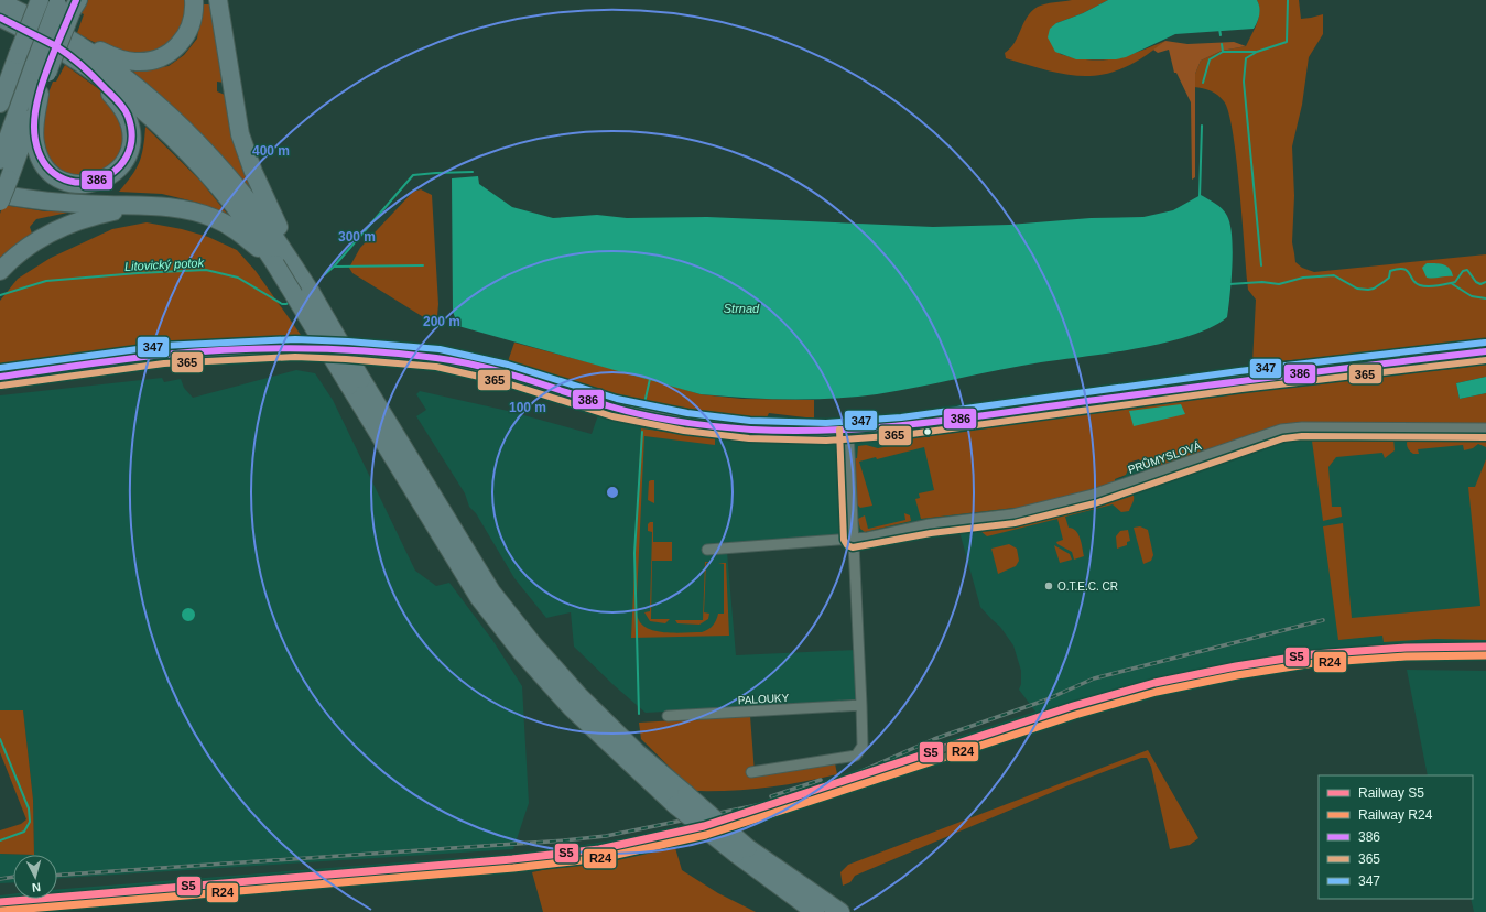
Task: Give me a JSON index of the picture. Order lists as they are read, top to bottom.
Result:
{
  "streets": {
    "street": ["PRŮMYSLOVÁ", "PALOUKY"]
  },
  "water": ["Litovický potok", "Strnad"],
  "places": ["O.T.E.C. CR"],
  "lines": [
    "transit line 386",
    "transit line 347",
    "transit line 365",
    "rail line S5",
    "rail line R24"
  ],
  "legend": [
    "Railway S5",
    "Railway R24",
    "386",
    "365",
    "347"
  ],
  "north": "bottom",
  "rings": [
    "400 m",
    "300 m",
    "200 m",
    "100 m"
  ]
}
